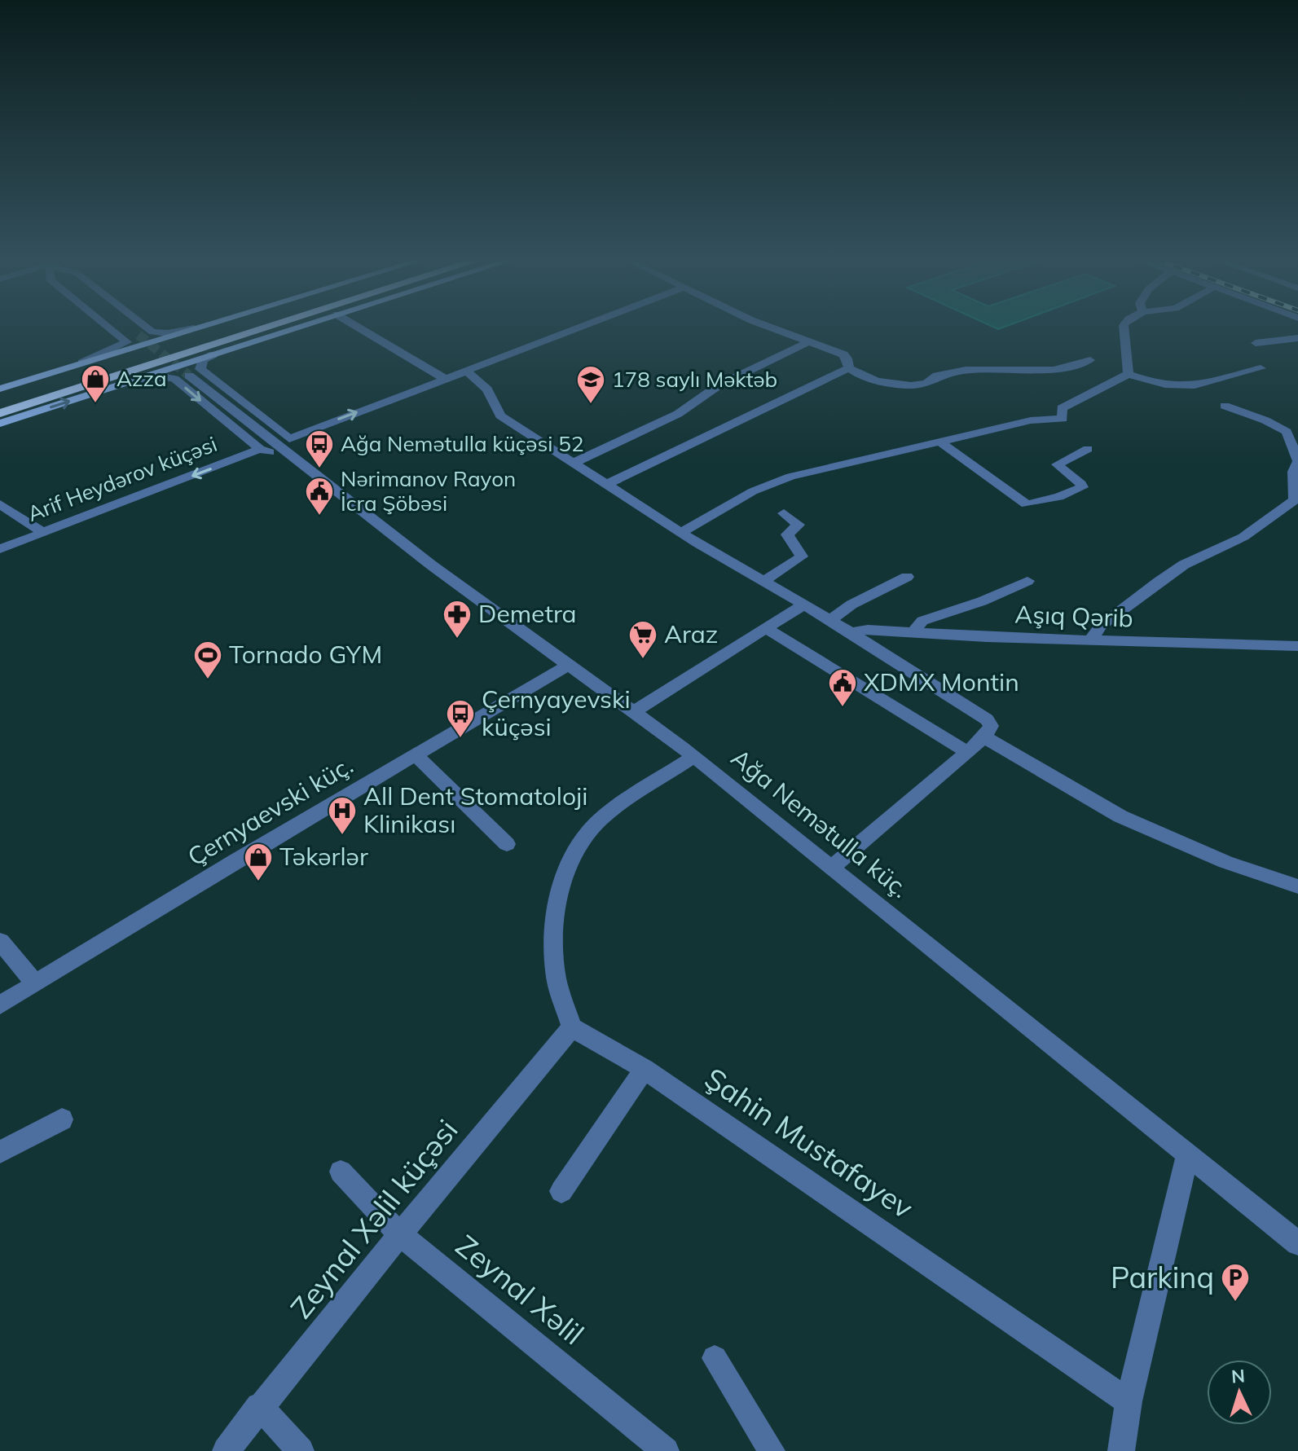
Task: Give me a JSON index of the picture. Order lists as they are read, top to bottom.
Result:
{
  "streets": {
    "street": [
      "Arif Heydərov küçəsi",
      "Aşıq Qərib",
      "Çernyaevski küç.",
      "Ağa Nemətulla küç.",
      "Şahin Mustafayev",
      "Zeynal Xəlil küçəsi",
      "Zeynal Xəlil"
    ]
  },
  "crossings": [
    ["Arif Heydərov küçəsi", "Ağa Nemətulla küç."],
    ["Çernyaevski küç.", "Ağa Nemətulla küç."],
    ["Şahin Mustafayev", "Zeynal Xəlil küçəsi"],
    ["Zeynal Xəlil küçəsi", "Zeynal Xəlil"]
  ],
  "one_way": ["Arif Heydərov küçəsi"],
  "places": {
    "shop": ["Azza", "Təkərlər"],
    "school or university": ["178 saylı Məktəb"],
    "bus stop": ["Ağa Nemətulla küçəsi 52", "Çernyayevski küçəsi"],
    "public building": ["Nərimanov Rayon İcra Şöbəsi", "XDMX Montin"],
    "pharmacy": ["Demetra"],
    "supermarket": ["Araz"],
    "sports": ["Tornado GYM"],
    "hospital": ["All Dent Stomatoloji Klinikası"],
    "parking": ["Parkinq"]
  },
  "north": "top"
}
